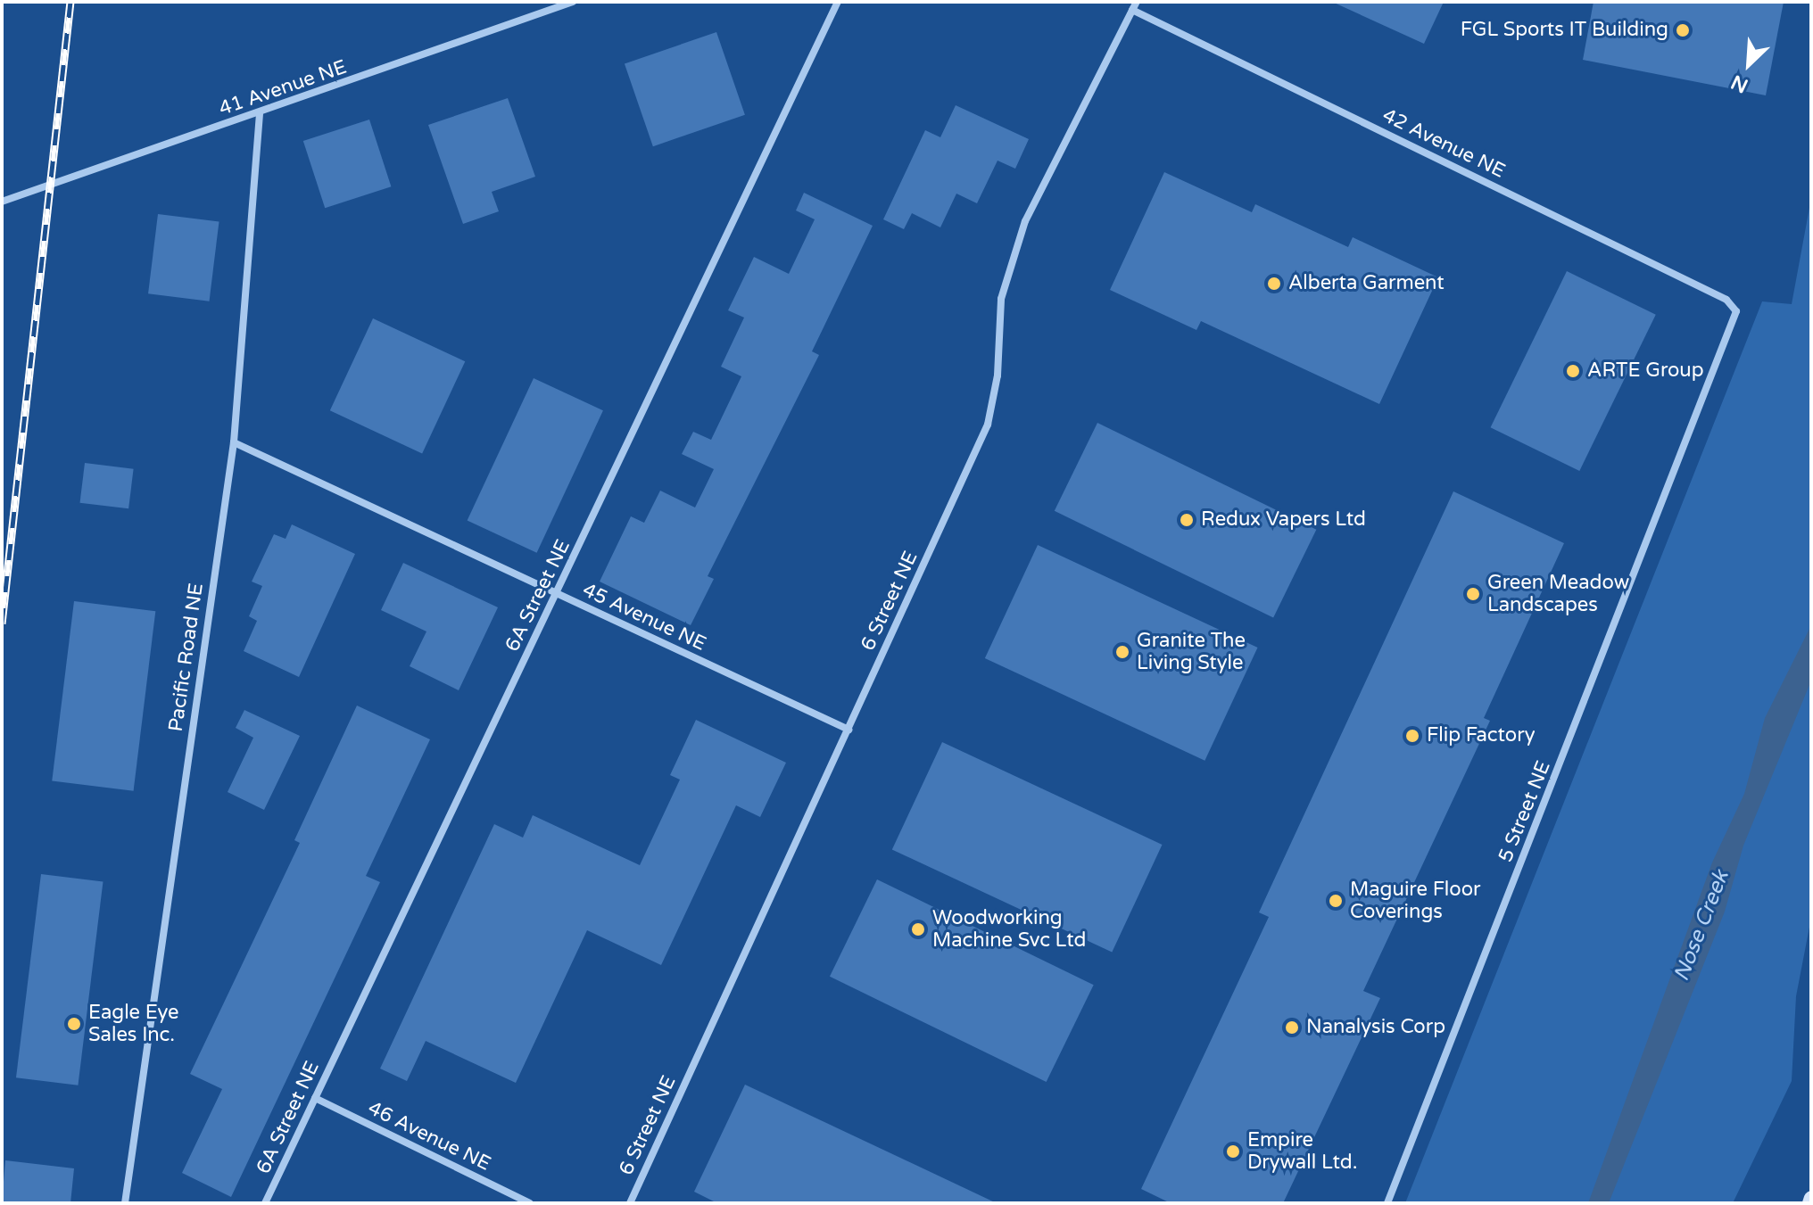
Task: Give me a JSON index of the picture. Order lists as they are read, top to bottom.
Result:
{
  "streets": {
    "street": [
      "41 Avenue NE",
      "42 Avenue NE",
      "6A Street NE",
      "6 Street NE",
      "45 Avenue NE",
      "Pacific Road NE",
      "5 Street NE",
      "46 Avenue NE"
    ]
  },
  "crossings": [
    ["41 Avenue NE", "Pacific Road NE"],
    ["42 Avenue NE", "6 Street NE"],
    ["42 Avenue NE", "5 Street NE"],
    ["6A Street NE", "45 Avenue NE"],
    ["6A Street NE", "46 Avenue NE"],
    ["6 Street NE", "45 Avenue NE"],
    ["45 Avenue NE", "Pacific Road NE"]
  ],
  "water": ["Nose Creek"],
  "places": [
    "FGL Sports IT Building",
    "Alberta Garment",
    "ARTE Group",
    "Redux Vapers Ltd",
    "Green Meadow Landscapes",
    "Granite The Living Style",
    "Flip Factory",
    "Maguire Floor Coverings",
    "Woodworking Machine Svc Ltd",
    "Eagle Eye Sales Inc.",
    "Nanalysis Corp",
    "Empire Drywall Ltd."
  ],
  "north": "bottom left"
}
